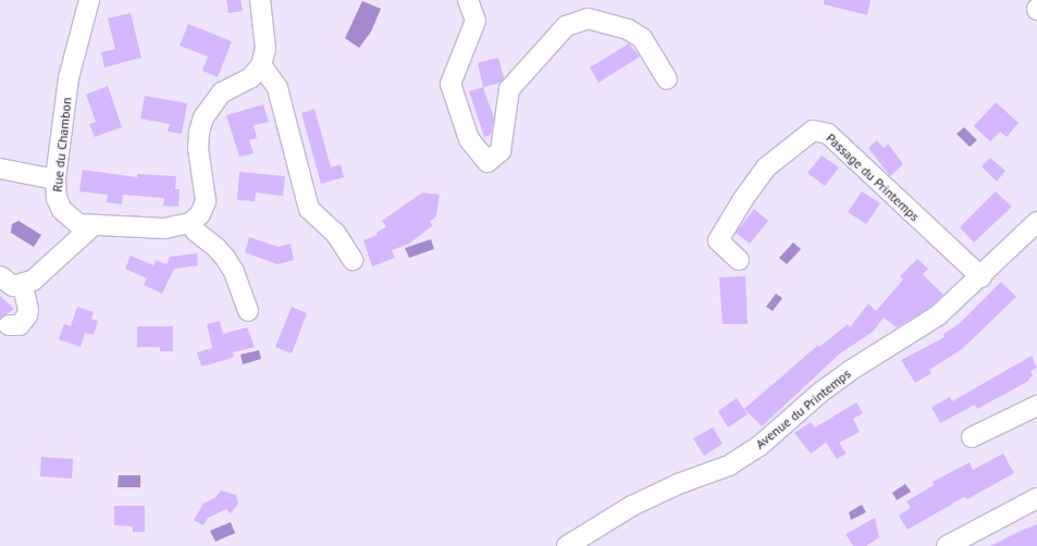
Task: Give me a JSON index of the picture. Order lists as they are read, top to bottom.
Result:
{
  "streets": {
    "street": ["Rue du Chambon", "Passage du Printemps", "Avenue du Printemps"]
  },
  "crossings": [
    ["Passage du Printemps", "Avenue du Printemps"]
  ]
}
